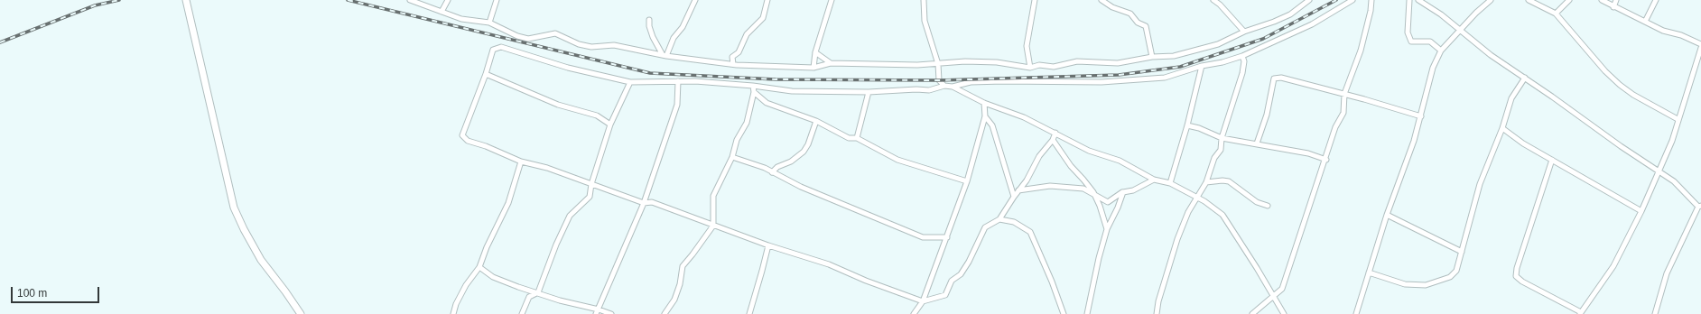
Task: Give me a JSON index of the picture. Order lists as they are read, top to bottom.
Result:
{
  "scale_bar": "100 m"
}
